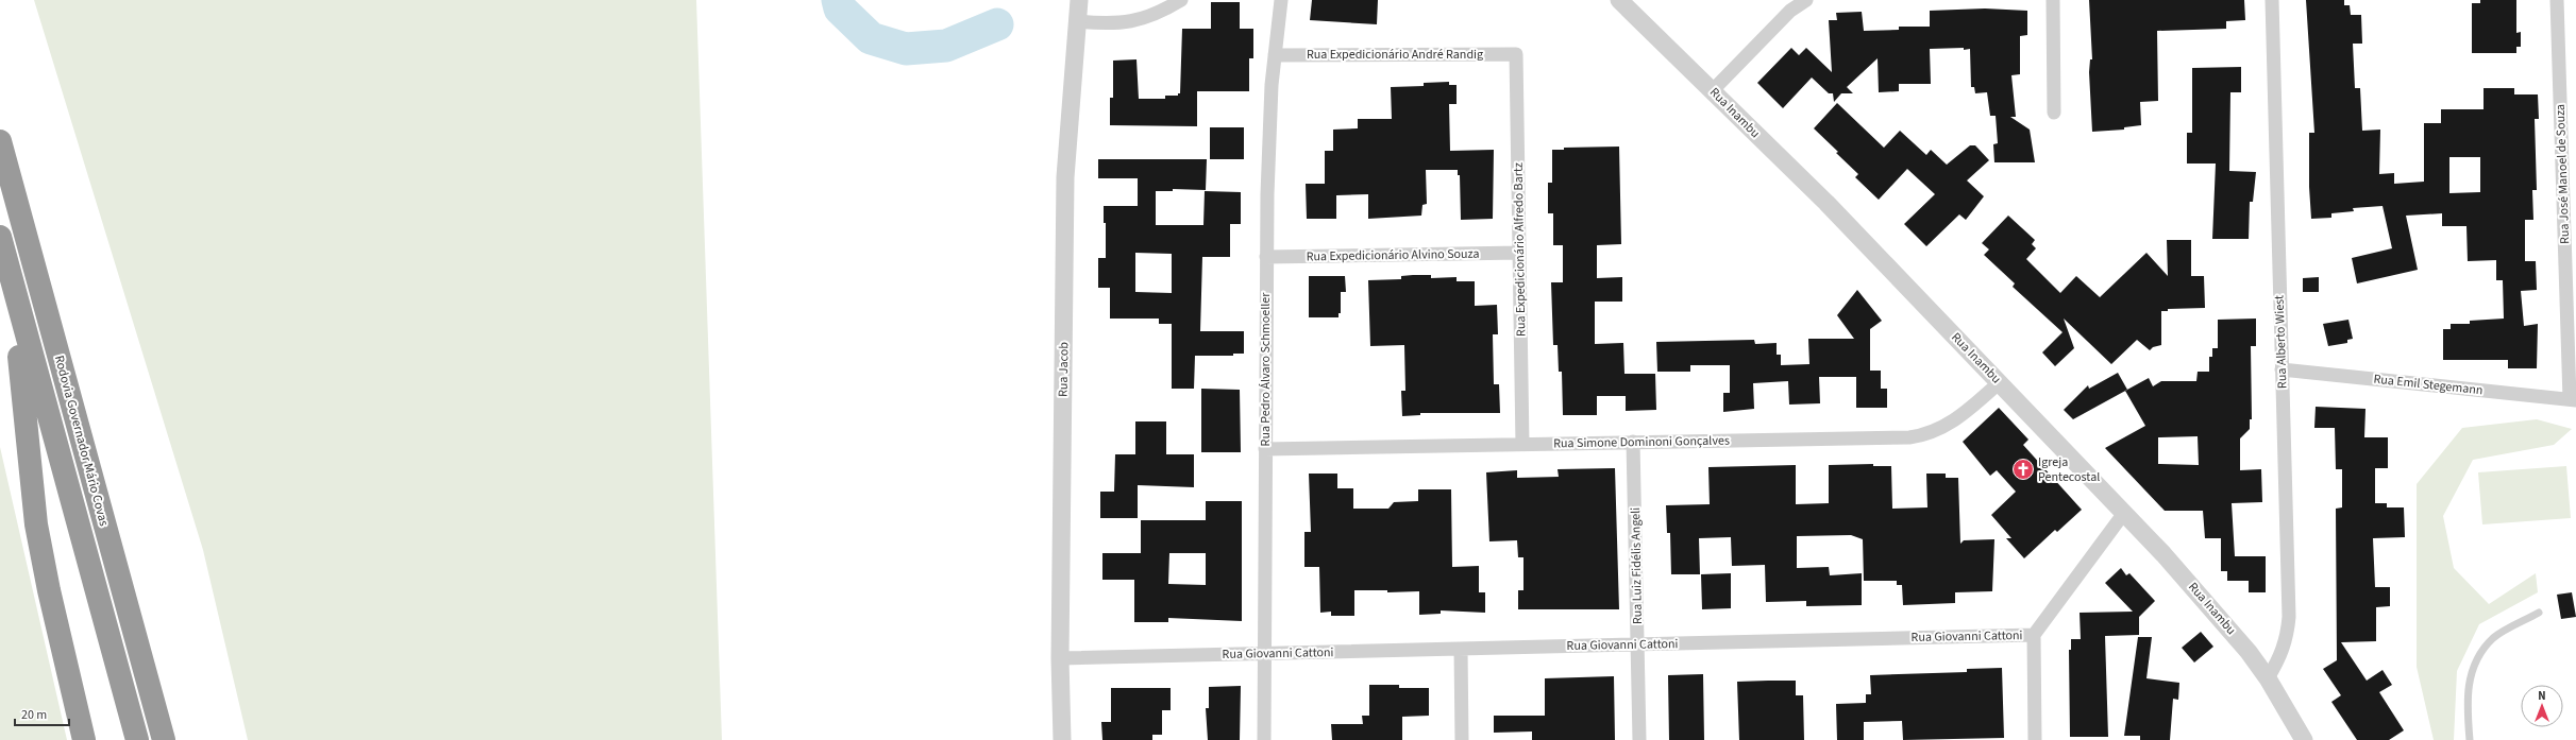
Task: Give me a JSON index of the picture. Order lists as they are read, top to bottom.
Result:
{
  "streets": {
    "highway": ["Rodovia Governador Mário Covas"],
    "street": [
      "Rua Expedicionário André Randig",
      "Rua Inambu",
      "Rua José Manoel de Souza",
      "Rua Expedicionário Alfredo Bartz",
      "Rua Expedicionário Alvino Souza",
      "Rua Alberto Wiest",
      "Rua Jacob",
      "Rua Pedro Álvaro Schmoeller",
      "Rua Emil Stegemann",
      "Rua Simone Dominoni Gonçalves",
      "Rua Luiz Fidélis Angeli",
      "Rua Giovanni Cattoni"
    ]
  },
  "crossings": [
    ["Rua Expedicionário André Randig", "Rua Expedicionário Alfredo Bartz"],
    ["Rua Expedicionário André Randig", "Rua Pedro Álvaro Schmoeller"],
    ["Rua Inambu", "Rua Alberto Wiest"],
    ["Rua Inambu", "Rua Simone Dominoni Gonçalves"],
    ["Rua Inambu", "Rua Giovanni Cattoni"],
    ["Rua José Manoel de Souza", "Rua Emil Stegemann"],
    ["Rua Expedicionário Alfredo Bartz", "Rua Expedicionário Alvino Souza"],
    ["Rua Expedicionário Alfredo Bartz", "Rua Simone Dominoni Gonçalves"],
    ["Rua Expedicionário Alvino Souza", "Rua Pedro Álvaro Schmoeller"],
    ["Rua Alberto Wiest", "Rua Emil Stegemann"],
    ["Rua Jacob", "Rua Giovanni Cattoni"],
    ["Rua Pedro Álvaro Schmoeller", "Rua Simone Dominoni Gonçalves"],
    ["Rua Pedro Álvaro Schmoeller", "Rua Giovanni Cattoni"],
    ["Rua Simone Dominoni Gonçalves", "Rua Luiz Fidélis Angeli"],
    ["Rua Luiz Fidélis Angeli", "Rua Giovanni Cattoni"]
  ],
  "places": {
    "church": ["Igreja Pentecostal"]
  },
  "scale_bar": "20 m",
  "north": "top"
}
